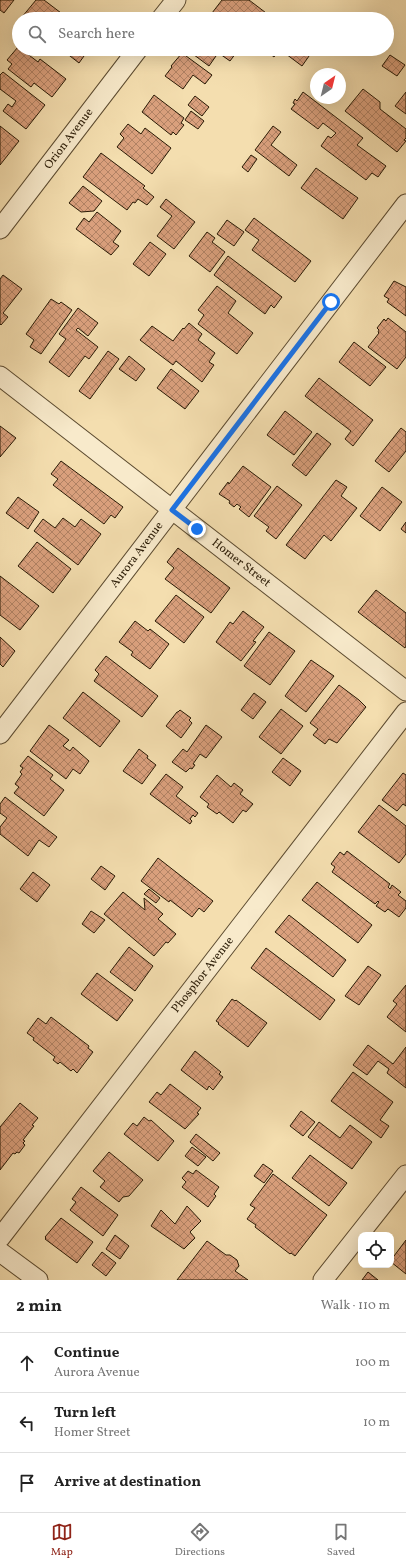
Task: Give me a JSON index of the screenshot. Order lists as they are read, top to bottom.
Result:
{
  "streets": {
    "street": [
      "Orion Avenue",
      "Aurora Avenue",
      "Homer Street",
      "Phosphor Avenue"
    ]
  },
  "crossings": [
    ["Aurora Avenue", "Homer Street"]
  ],
  "north": "top right",
  "page": {
    "search": "Search here",
    "heading": ["2 min", "Walk · 110 m"],
    "list": [
      ["Continue", "Aurora Avenue", "100 m"],
      ["Turn left", "Homer Street", "10 m"],
      "Arrive at destination"
    ],
    "nav": ["Map", "Directions", "Saved"]
  }
}
